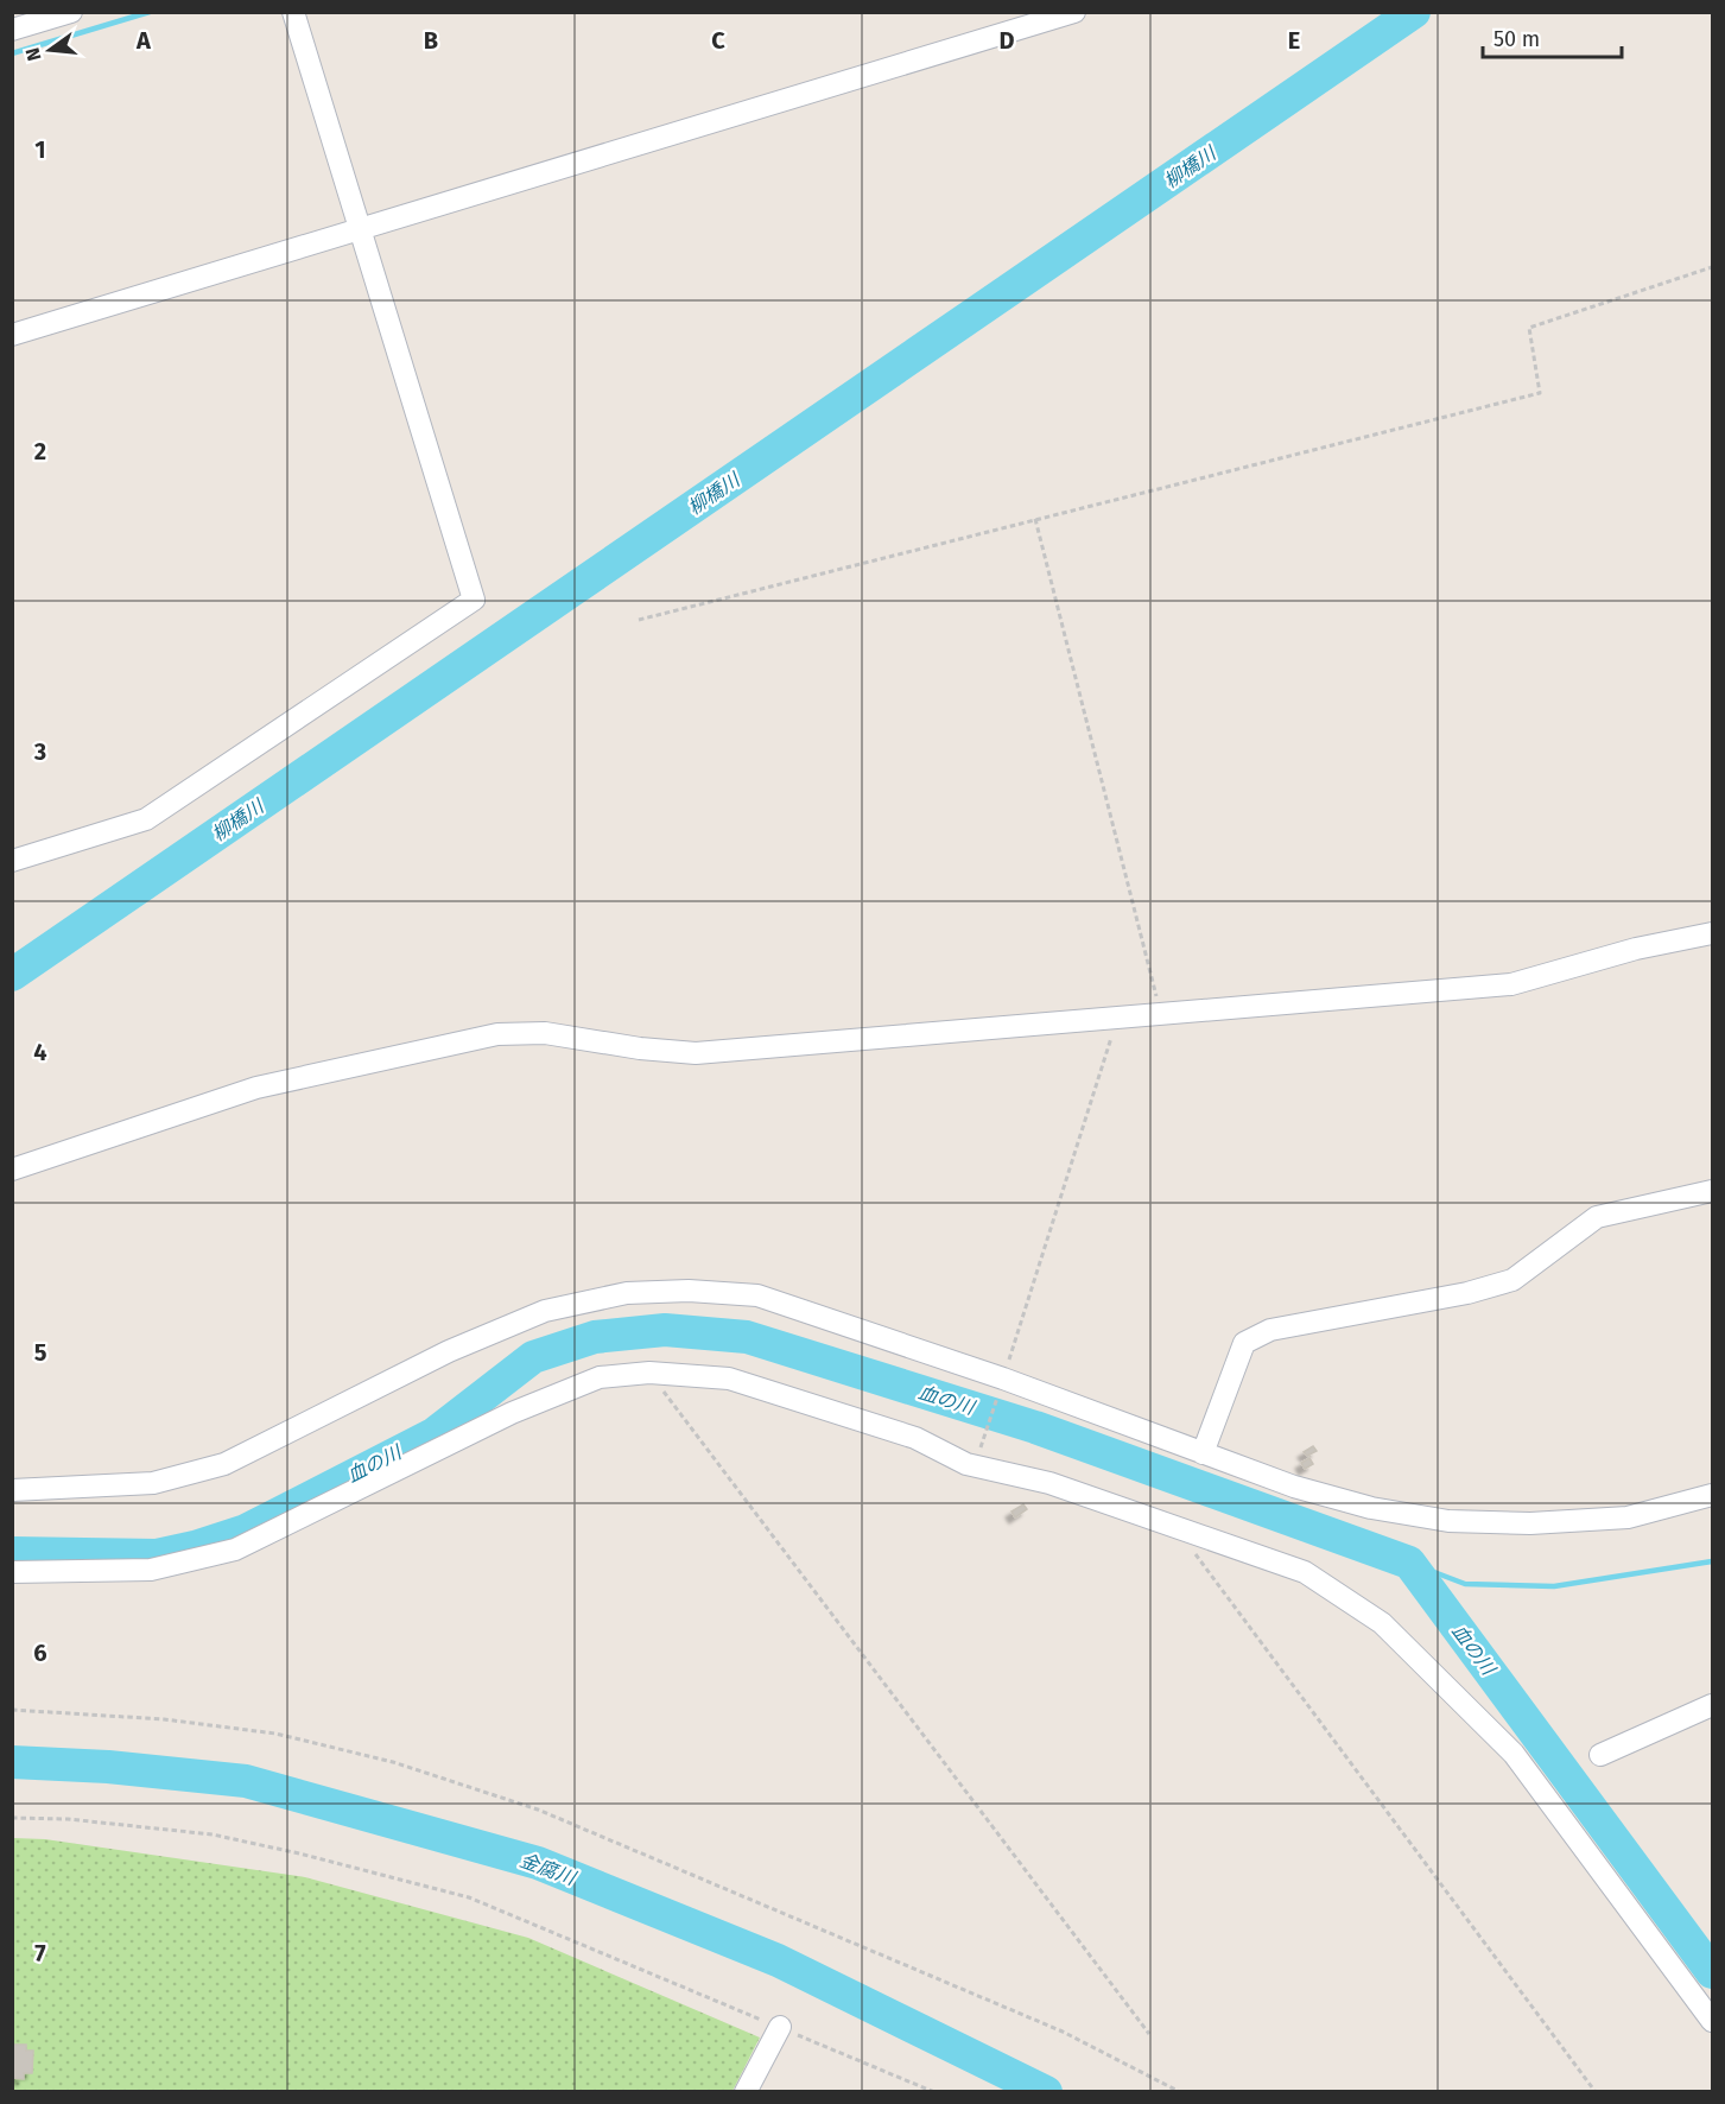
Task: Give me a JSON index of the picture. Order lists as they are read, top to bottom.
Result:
{
  "water": ["柳橋川", "血の川", "金腐川"],
  "scale_bar": "50 m",
  "north": "left",
  "grid": {
    "columns": [
      "A",
      "B",
      "C",
      "D",
      "E"
    ],
    "rows": [
      "1",
      "2",
      "3",
      "4",
      "5",
      "6",
      "7"
    ]
  }
}
